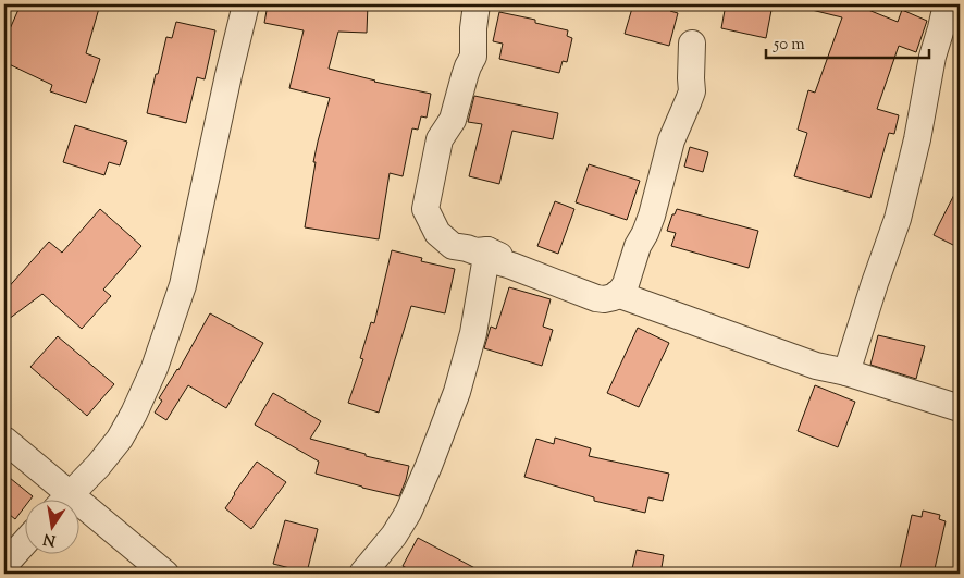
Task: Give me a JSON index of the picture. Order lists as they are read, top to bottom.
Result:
{
  "scale_bar": "50 m",
  "north": "bottom"
}
